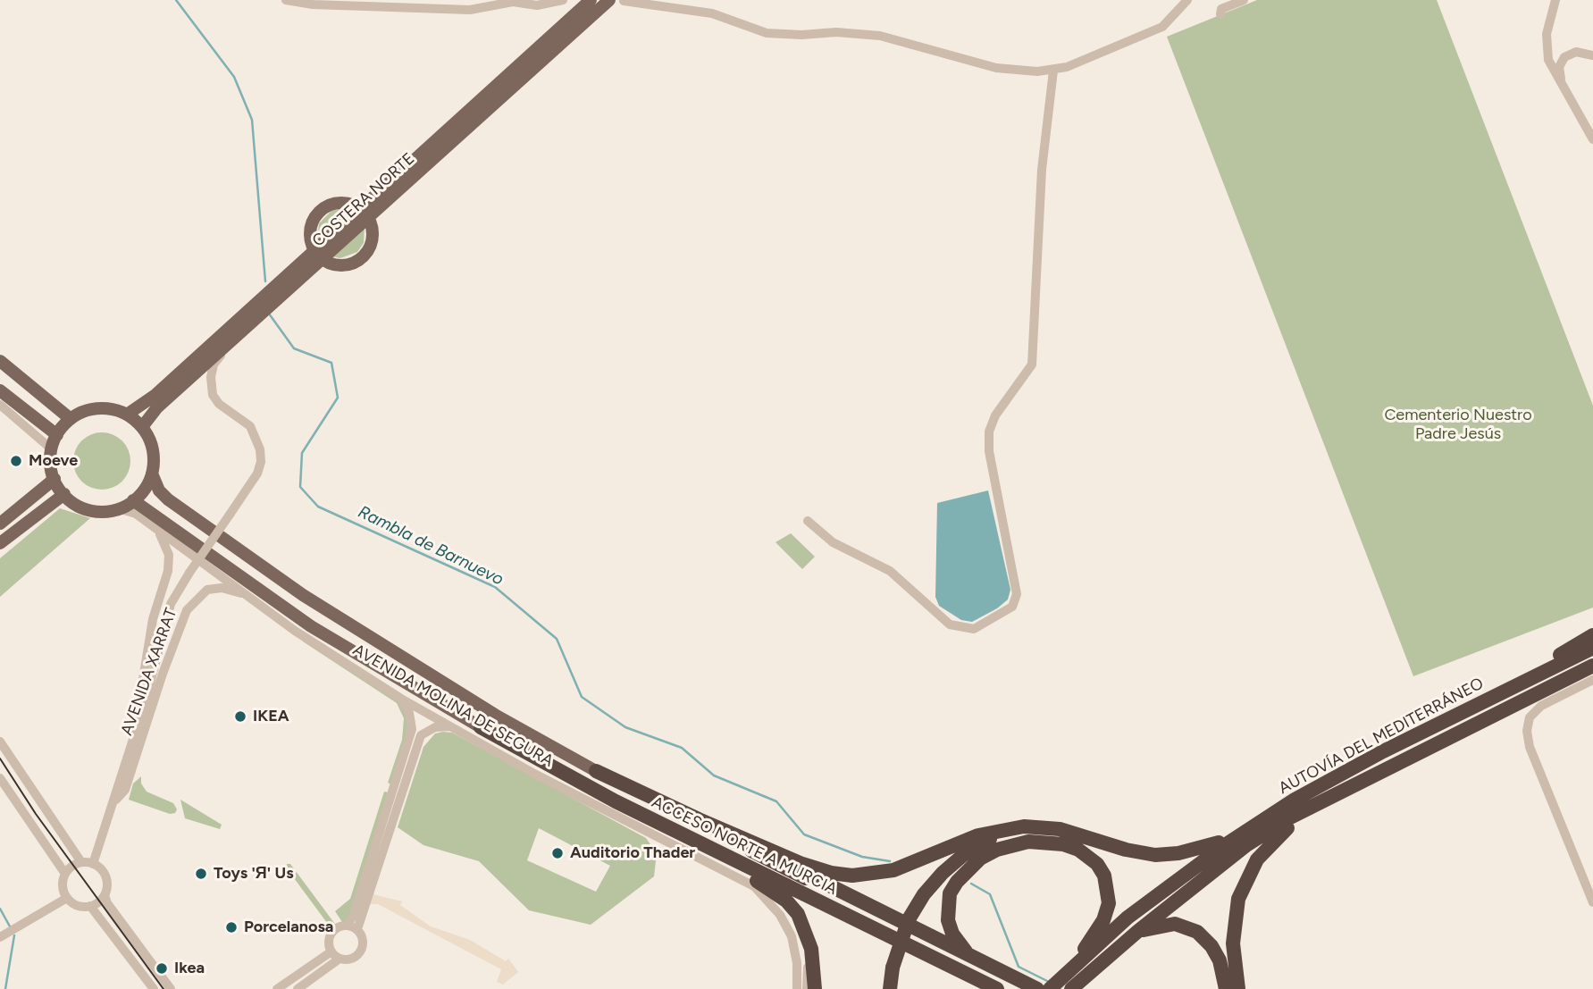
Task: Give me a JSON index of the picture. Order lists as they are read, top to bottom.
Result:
{
  "streets": {
    "highway": ["AUTOVÍA DEL MEDITERRÁNEO", "ACCESO NORTE A MURCIA"],
    "main road": ["COSTERA NORTE", "AVENIDA MOLINA DE SEGURA"],
    "street": ["AVENIDA XARRAT"]
  },
  "crossings": [
    ["COSTERA NORTE", "AVENIDA XARRAT"],
    ["COSTERA NORTE", "AVENIDA MOLINA DE SEGURA"],
    ["AVENIDA XARRAT", "AVENIDA MOLINA DE SEGURA"],
    ["AVENIDA MOLINA DE SEGURA", "ACCESO NORTE A MURCIA"]
  ],
  "water": ["Rambla de Barnuevo"],
  "parks": ["Cementerio Nuestro Padre Jesús"],
  "places": [
    "Moeve",
    "IKEA",
    "Auditorio Thader",
    "Toys 'Я' Us",
    "Porcelanosa",
    "Ikea"
  ]
}
